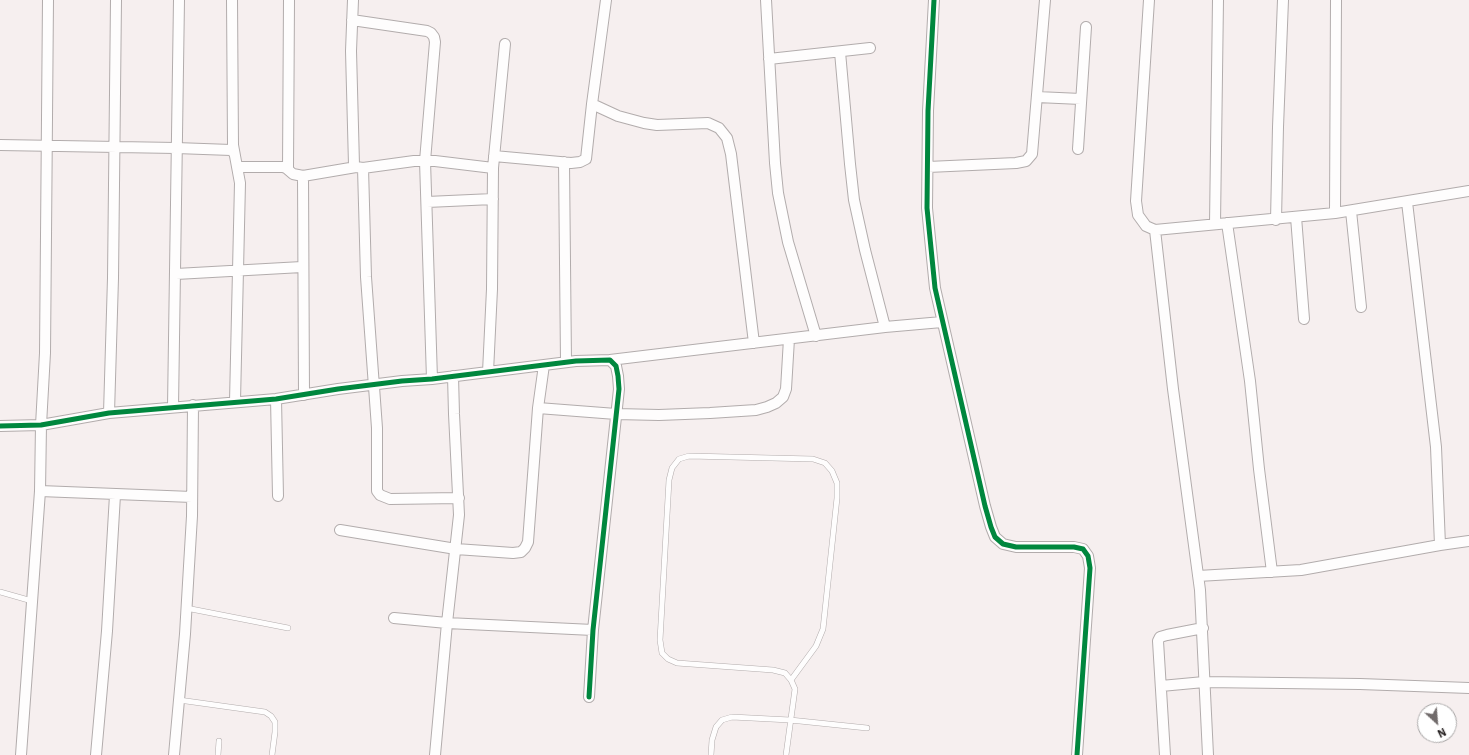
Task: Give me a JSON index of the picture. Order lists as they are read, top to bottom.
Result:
{
  "north": "bottom right"
}
